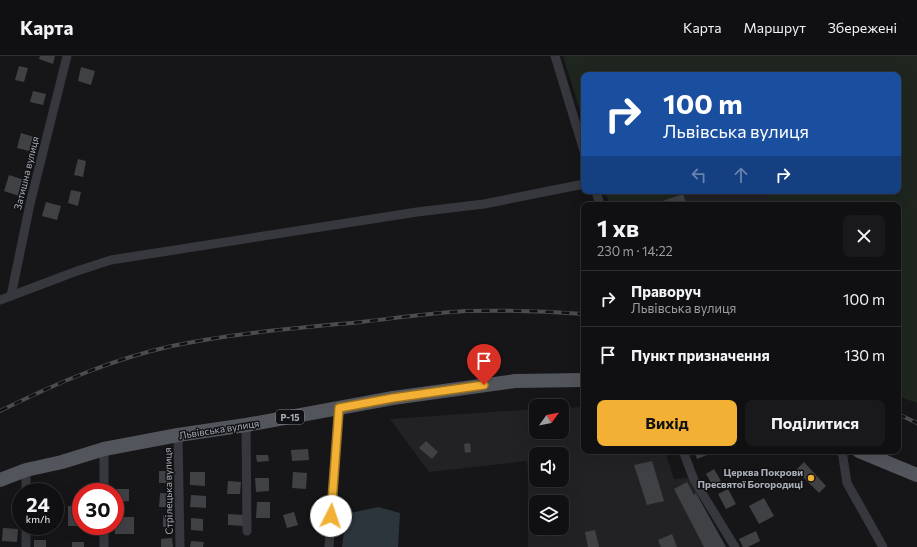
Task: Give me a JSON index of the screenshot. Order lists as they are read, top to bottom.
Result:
{
  "streets": {
    "main road": ["Р-15", "Львівська вулиця"],
    "street": ["Затишна вулиця", "Стрілецька вулиця"]
  },
  "crossings": [
    ["Львівська вулиця", "Стрілецька вулиця"]
  ],
  "places": ["Церква Покрови Пресвятої Богородиці"],
  "north": "top right",
  "page": {
    "header": "Карта",
    "nav": ["Карта", "Маршрут", "Збережені"],
    "turn": ["100 m", "Львівська вулиця"],
    "heading": ["1 хв", "230 m · 14:22"],
    "list": [
      {
        "name": "Праворуч",
        "note": "Львівська вулиця",
        "value": "100 m"
      },
      {
        "name": "Пункт призначення",
        "value": "130 m"
      }
    ],
    "buttons": ["Вихід", "Поділитися"],
    "speed": "24 km/h",
    "limit": "30"
  }
}
